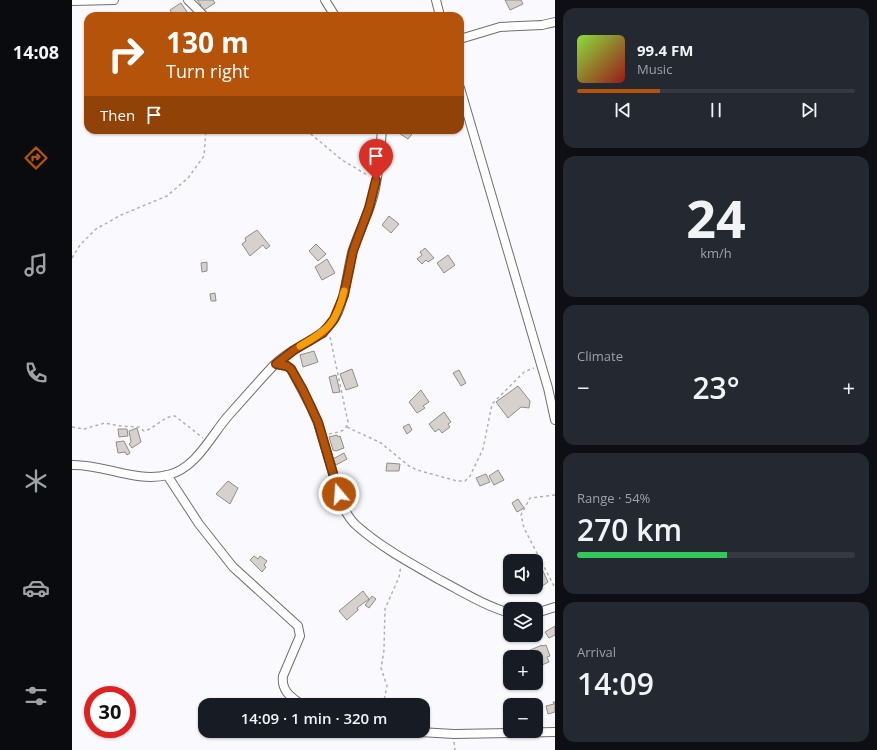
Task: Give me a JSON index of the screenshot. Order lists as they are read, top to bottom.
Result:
{
  "page": {
    "tabs": "14:08",
    "turn": ["130 m", "Turn right"],
    "song": ["99.4 FM", "Music"],
    "then": "Then",
    "tile": [
      ["24", "km/h"],
      "Climate",
      ["Range · 54%", "270 km"],
      ["Arrival", "14:09"]
    ],
    "heat": ["−", "23°", "+"],
    "map_buttons": ["+", "−"],
    "limit": "30",
    "trip": "14:09 · 1 min · 320 m"
  }
}
